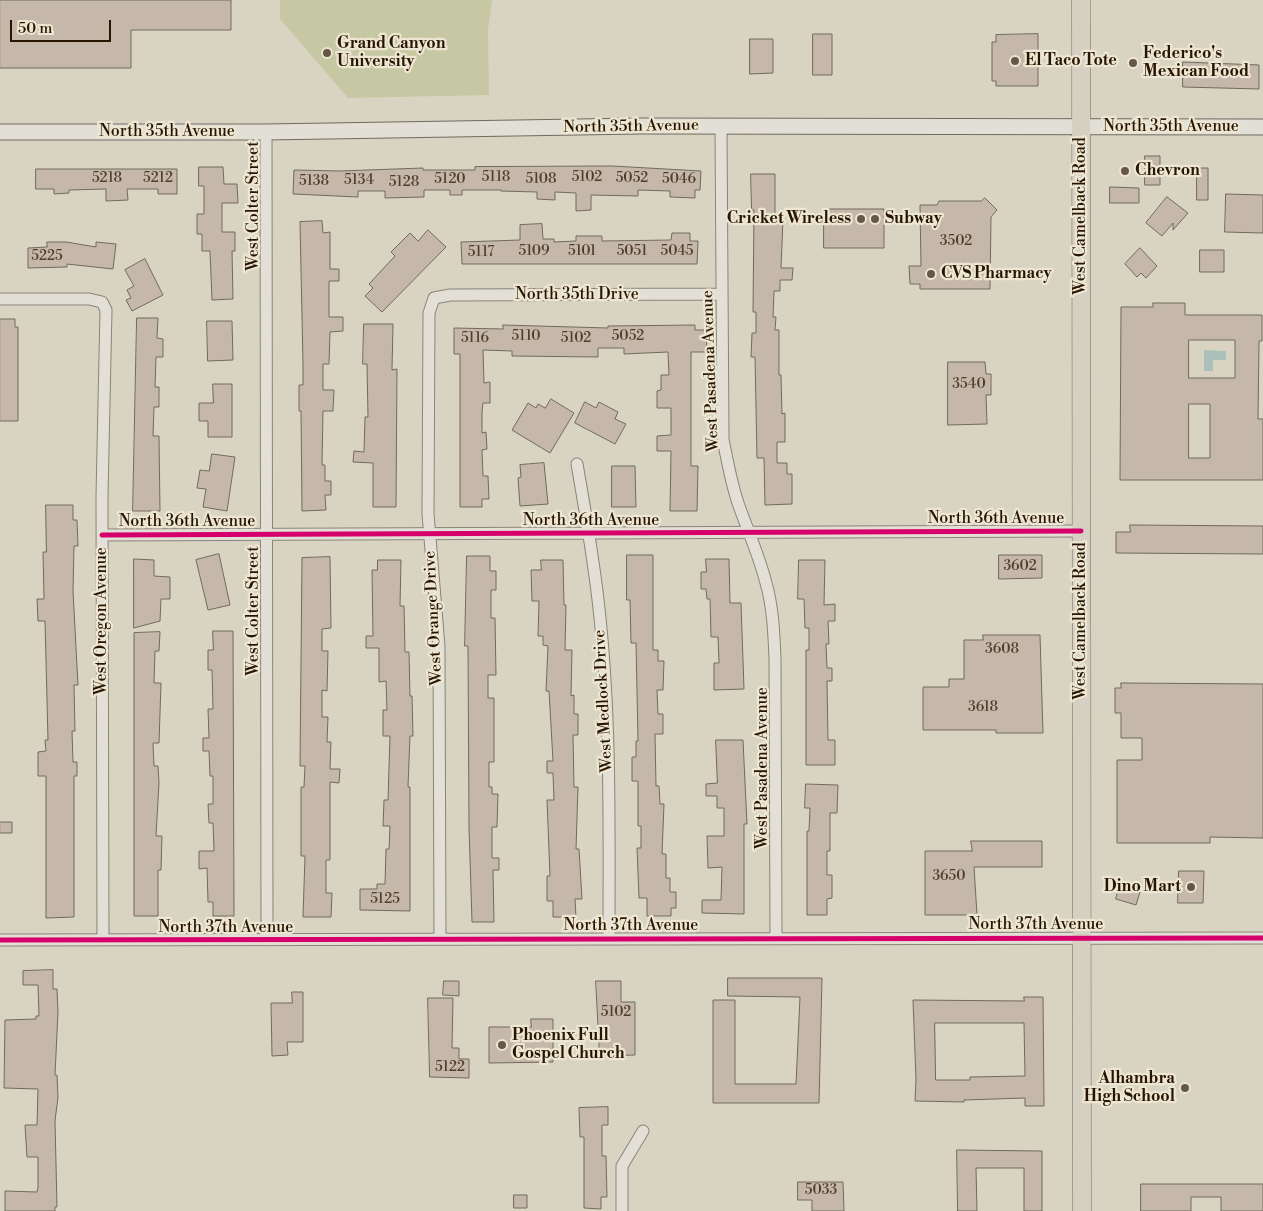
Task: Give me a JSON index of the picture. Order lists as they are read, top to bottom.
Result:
{
  "streets": {
    "main road": ["North 35th Avenue", "West Camelback Road"],
    "street": [
      "West Colter Street",
      "North 35th Drive",
      "West Pasadena Avenue",
      "North 36th Avenue",
      "West Orange Drive",
      "West Oregon Avenue",
      "West Medlock Drive",
      "North 37th Avenue"
    ]
  },
  "crossings": [
    ["North 35th Avenue", "West Colter Street"],
    ["North 35th Avenue", "West Camelback Road"],
    ["North 35th Avenue", "West Pasadena Avenue"],
    ["West Colter Street", "North 36th Avenue"],
    ["West Colter Street", "North 37th Avenue"],
    ["West Camelback Road", "North 36th Avenue"],
    ["West Camelback Road", "North 37th Avenue"],
    ["North 35th Drive", "West Pasadena Avenue"],
    ["North 35th Drive", "West Orange Drive"],
    ["West Pasadena Avenue", "North 36th Avenue"],
    ["West Pasadena Avenue", "North 37th Avenue"],
    ["North 36th Avenue", "West Orange Drive"],
    ["North 36th Avenue", "West Oregon Avenue"],
    ["North 36th Avenue", "West Medlock Drive"],
    ["West Orange Drive", "North 37th Avenue"],
    ["West Oregon Avenue", "North 37th Avenue"],
    ["West Medlock Drive", "North 37th Avenue"]
  ],
  "places": [
    "Grand Canyon University",
    "El Taco Tote",
    "Federico's Mexican Food",
    "Chevron",
    "Cricket Wireless",
    "Subway",
    "CVS Pharmacy",
    "Dino Mart",
    "Phoenix Full Gospel Church",
    "Alhambra High School"
  ],
  "house_numbers": [
    "5118",
    "5102",
    "5218",
    "5212",
    "5052",
    "5120",
    "5108",
    "5046",
    "5134",
    "5138",
    "5128",
    "3502",
    "5109",
    "5101",
    "5051",
    "5045",
    "5117",
    "5225",
    "5110",
    "5052",
    "5116",
    "5102",
    "3540",
    "3602",
    "3608",
    "3618",
    "3650",
    "5125",
    "5102",
    "5122",
    "5033"
  ],
  "scale_bar": "50 m"
}
